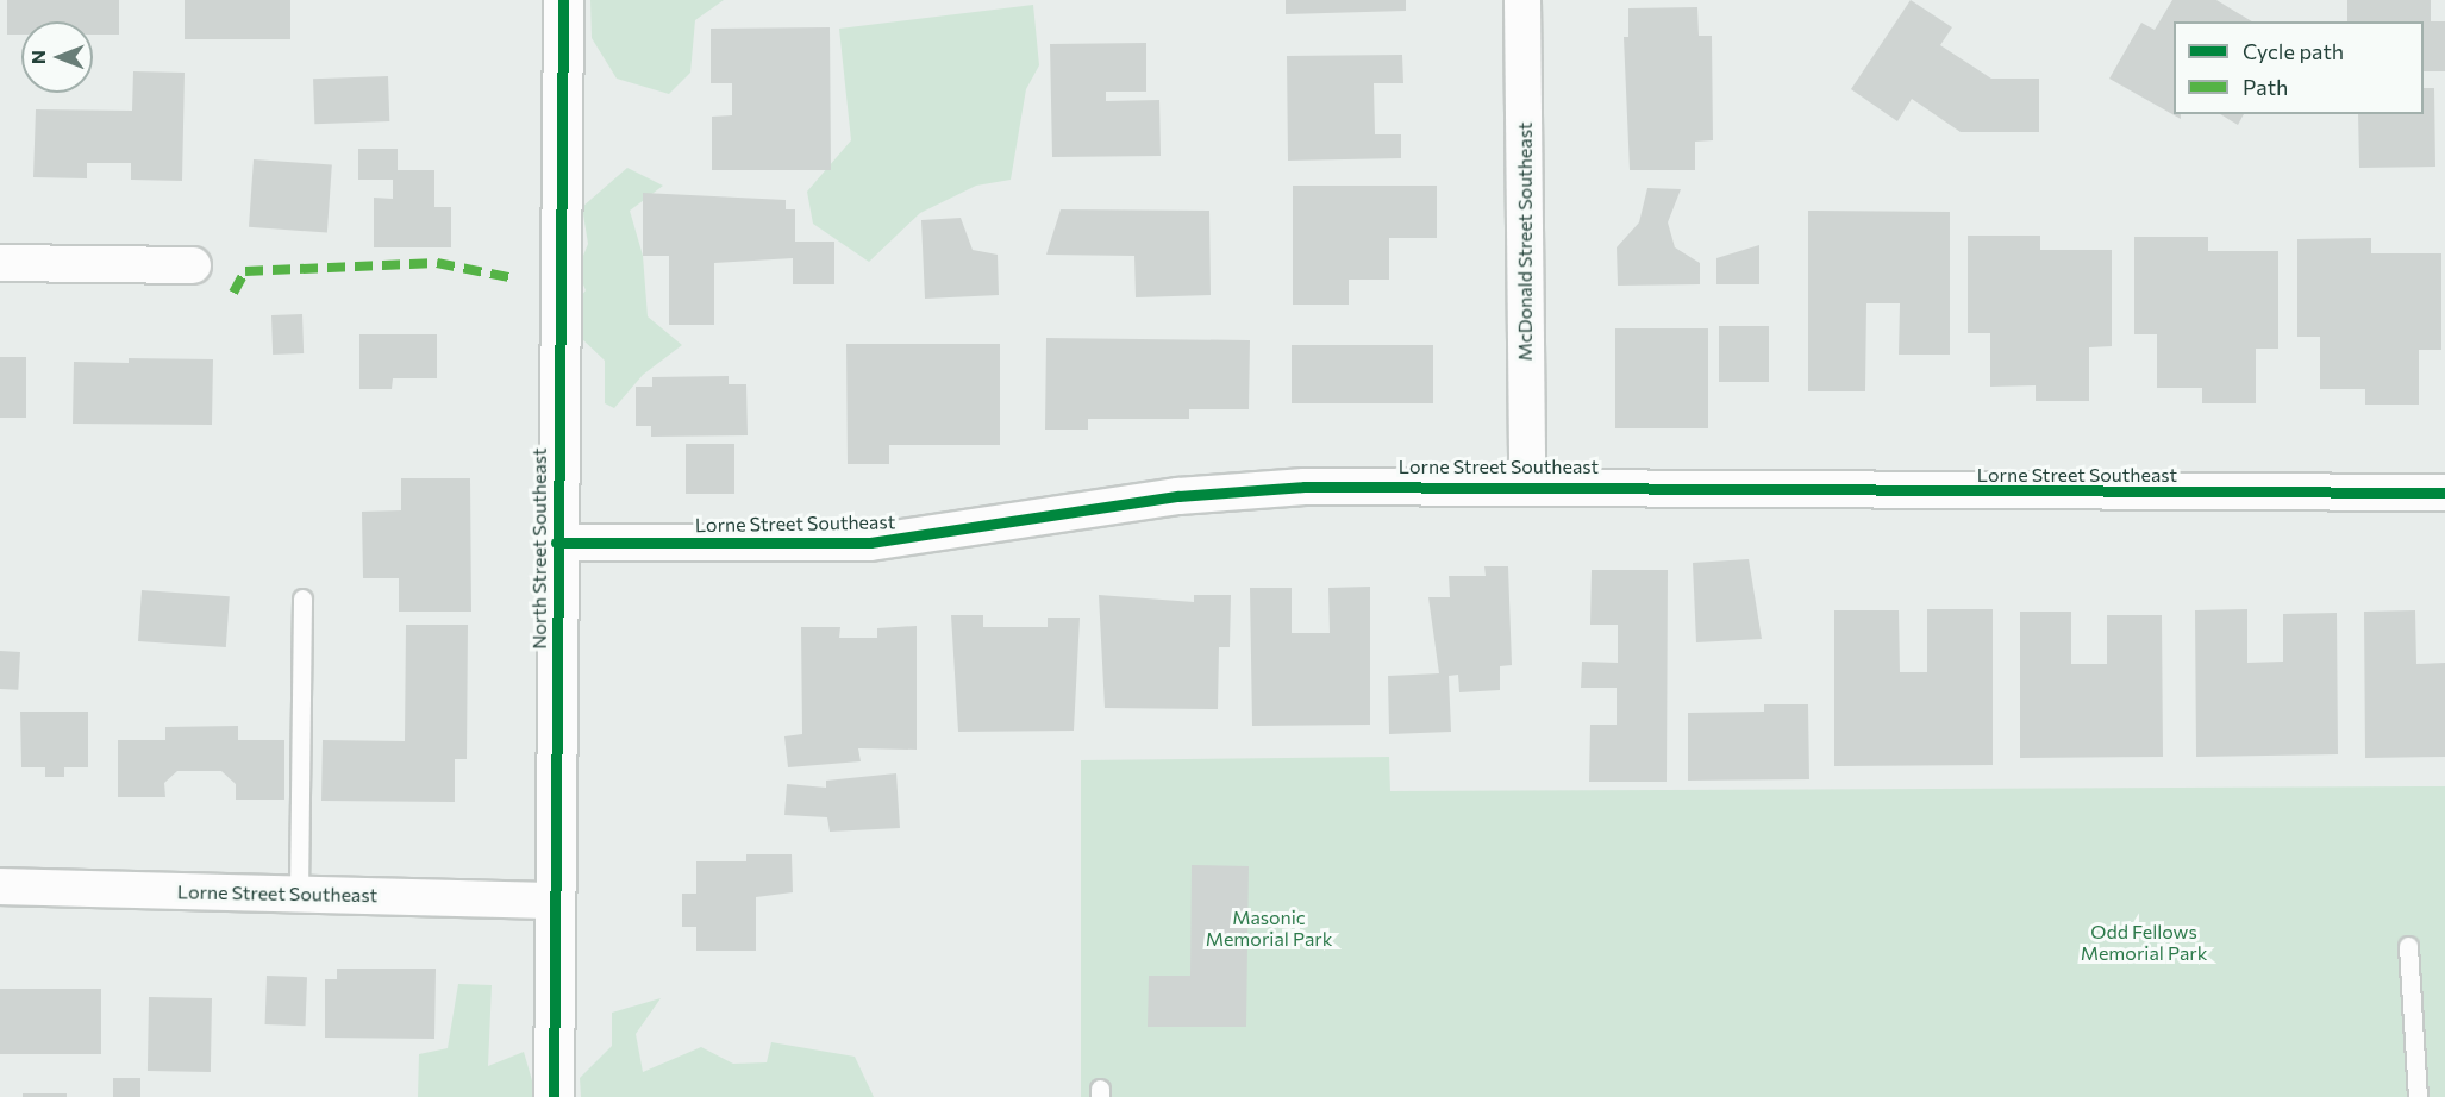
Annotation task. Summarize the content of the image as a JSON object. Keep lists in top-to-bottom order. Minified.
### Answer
{"streets":{"street":["McDonald Street Southeast","Lorne Street Southeast","North Street Southeast"]},"crossings":[["McDonald Street Southeast","Lorne Street Southeast"],["Lorne Street Southeast","North Street Southeast"]],"parks":["Masonic Memorial Park","Odd Fellows Memorial Park"],"legend":["Cycle path","Path"],"north":"left"}
